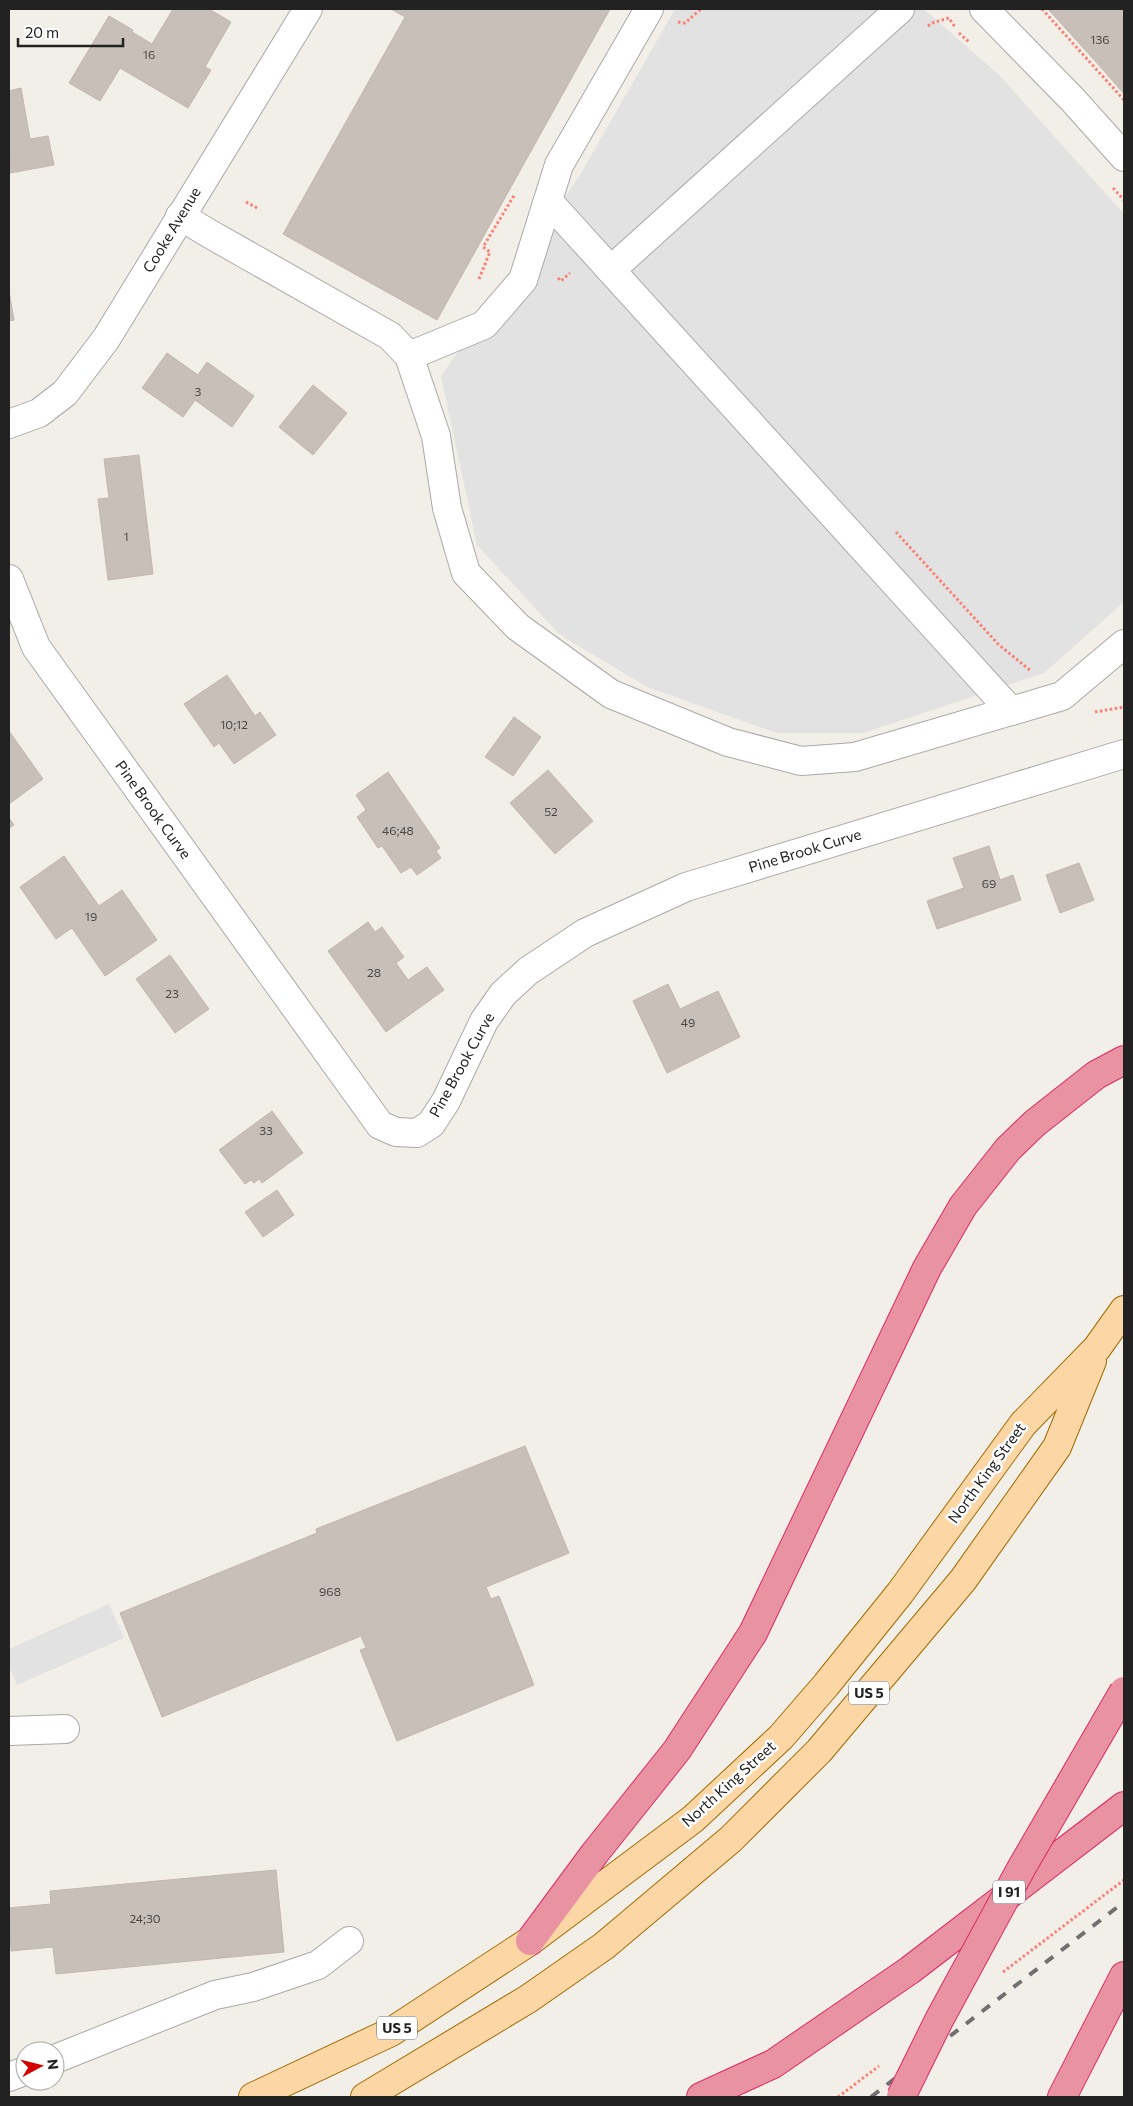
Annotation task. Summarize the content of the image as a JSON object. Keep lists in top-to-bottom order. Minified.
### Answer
{"streets":{"highway":["I 91"],"main road":["North King Street","US 5"],"street":["Cooke Avenue","Pine Brook Curve"]},"house_numbers":["136","16","3","1","10;12","52","46;48","69","19","28","23","49","33","968","24;30"],"scale_bar":"20 m","north":"right"}
